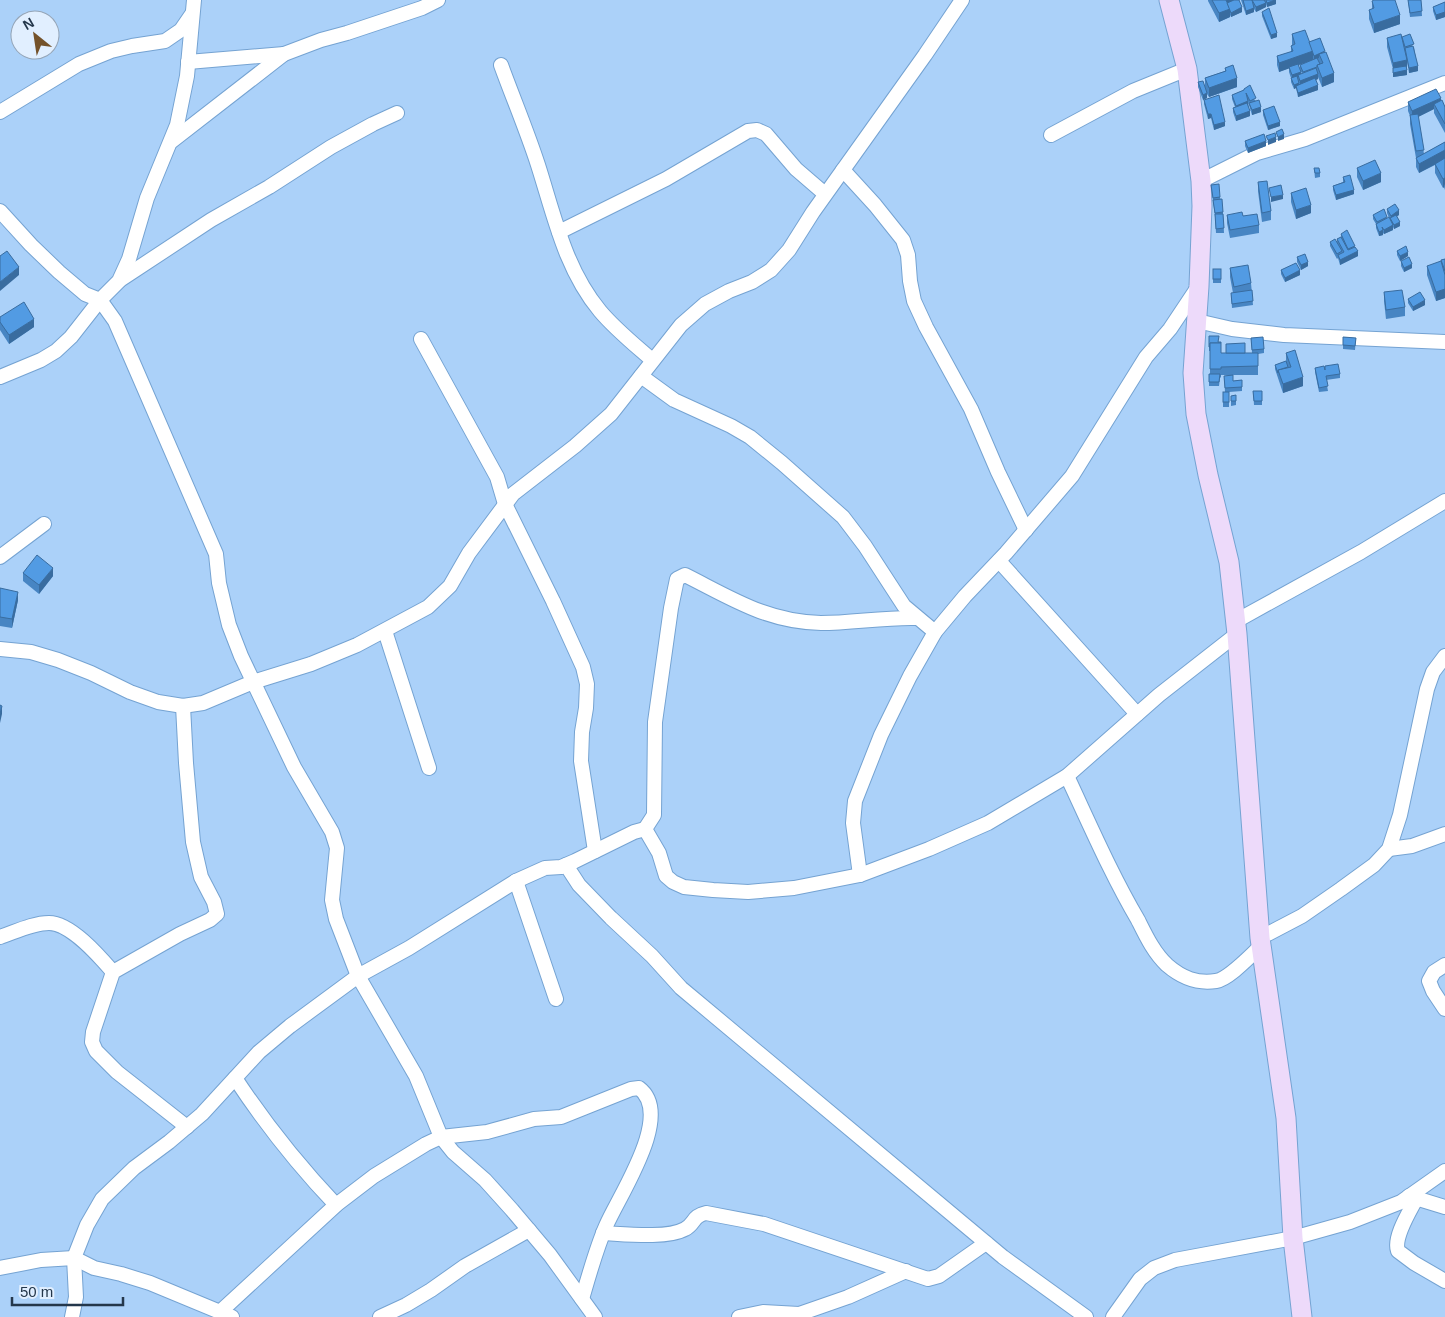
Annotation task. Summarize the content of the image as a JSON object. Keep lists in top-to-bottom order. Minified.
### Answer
{"scale_bar":"50 m","north":"top left"}
